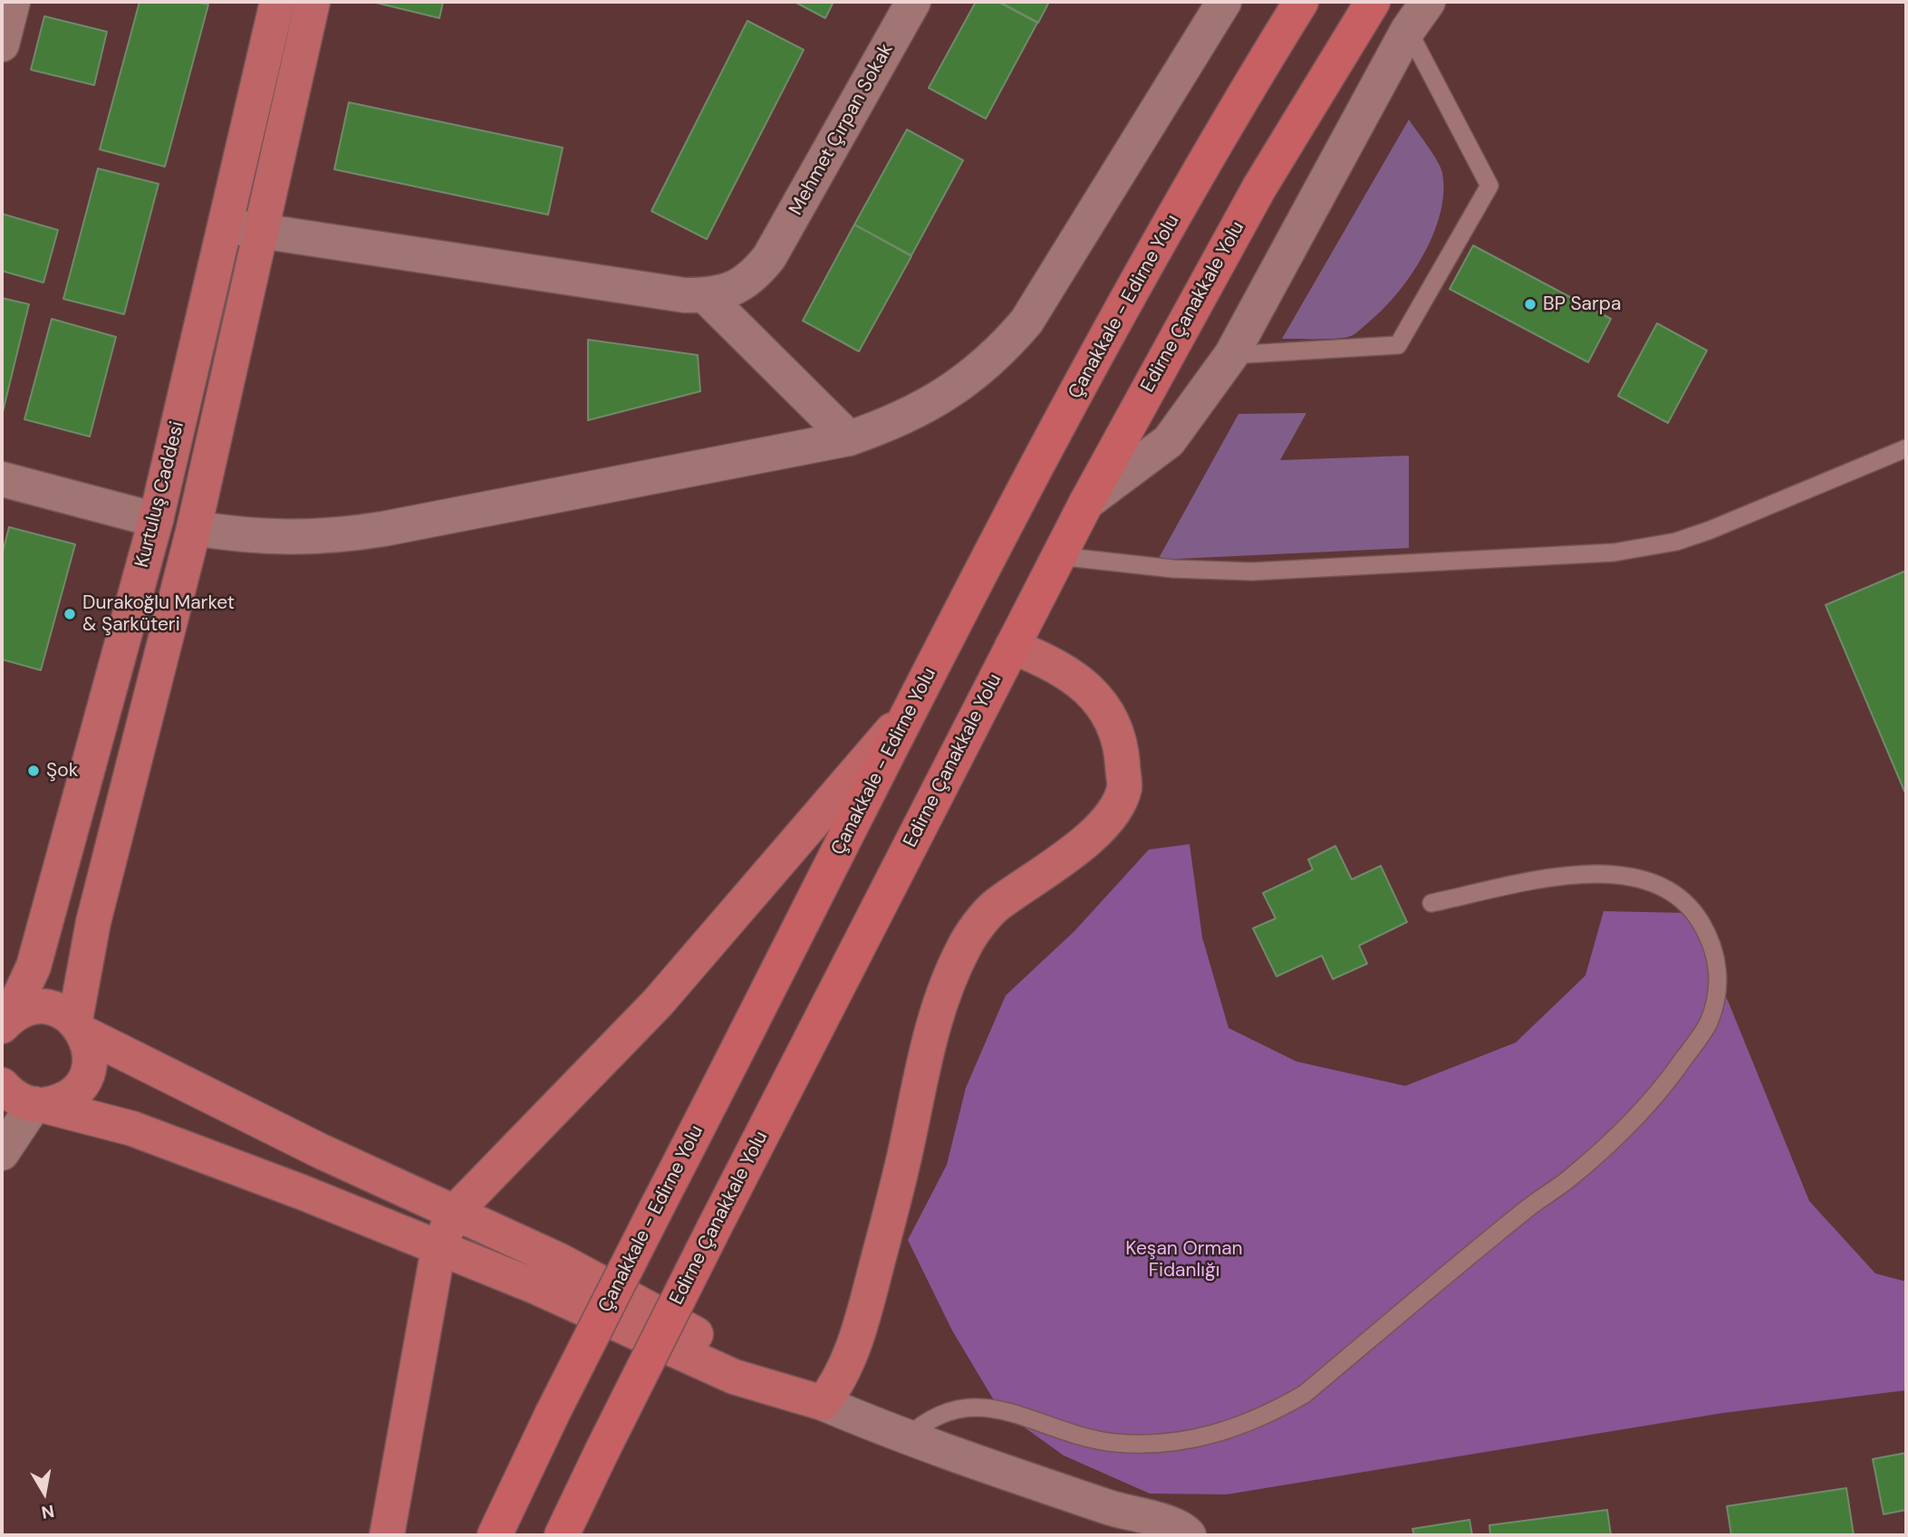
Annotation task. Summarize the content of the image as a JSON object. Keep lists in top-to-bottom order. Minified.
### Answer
{"streets":{"highway":["Çanakkale - Edirne Yolu","Edirne Çanakkale Yolu"],"main road":["Kurtuluş Caddesi"],"street":["Mehmet Çırpan Sokak"]},"crossings":[["Mehmet Çırpan Sokak","Kurtuluş Caddesi"]],"parks":["Keşan Orman Fidanlığı"],"places":["BP Sarpa","Durakoğlu Market & Şarküteri","Şok"],"north":"bottom"}
